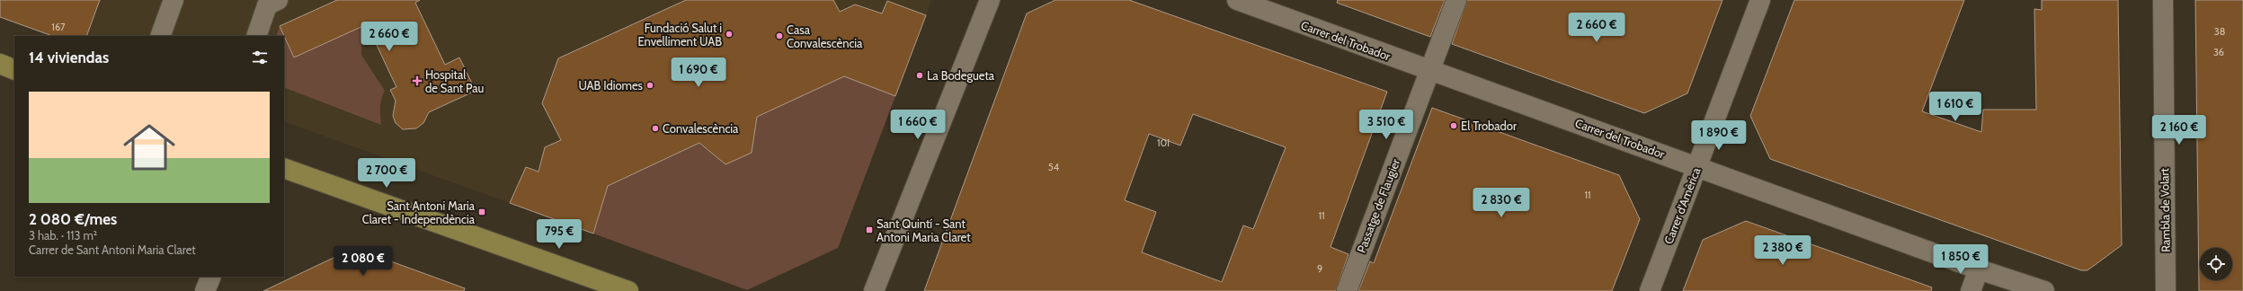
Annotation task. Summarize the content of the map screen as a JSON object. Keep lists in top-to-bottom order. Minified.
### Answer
{"streets":{"street":["Carrer del Trobador","Passatge de Flaugier","Carrer d'Amèrica","Rambla de Volart"]},"crossings":[["Carrer del Trobador","Passatge de Flaugier"],["Carrer del Trobador","Carrer d'Amèrica"]],"places":{"other":["Fundació Salut i Envelliment UAB","Casa Convalescència","La Bodegueta","UAB Idiomes","El Trobador","Convalescència"],"health":["Hospital de Sant Pau"],"transit":["Sant Antoni Maria Claret - Independència","Sant Quintí - Sant Antoni Maria Claret"]},"house_numbers":["167","38","36","10I","54","11","11","9"],"page":{"price":["2 660 €","2 660 €","1 690 €","1 610 €","1 660 €","3 510 €","2 160 €","1 890 €","2 700 €","2 830 €","795 €","2 380 €","1 850 €","2 080 €"],"heading":"14 viviendas","list":[{"name":"2 080 €/mes","note":"3 hab. · 113 m² · Carrer de Sant Antoni Maria Claret"}]}}
